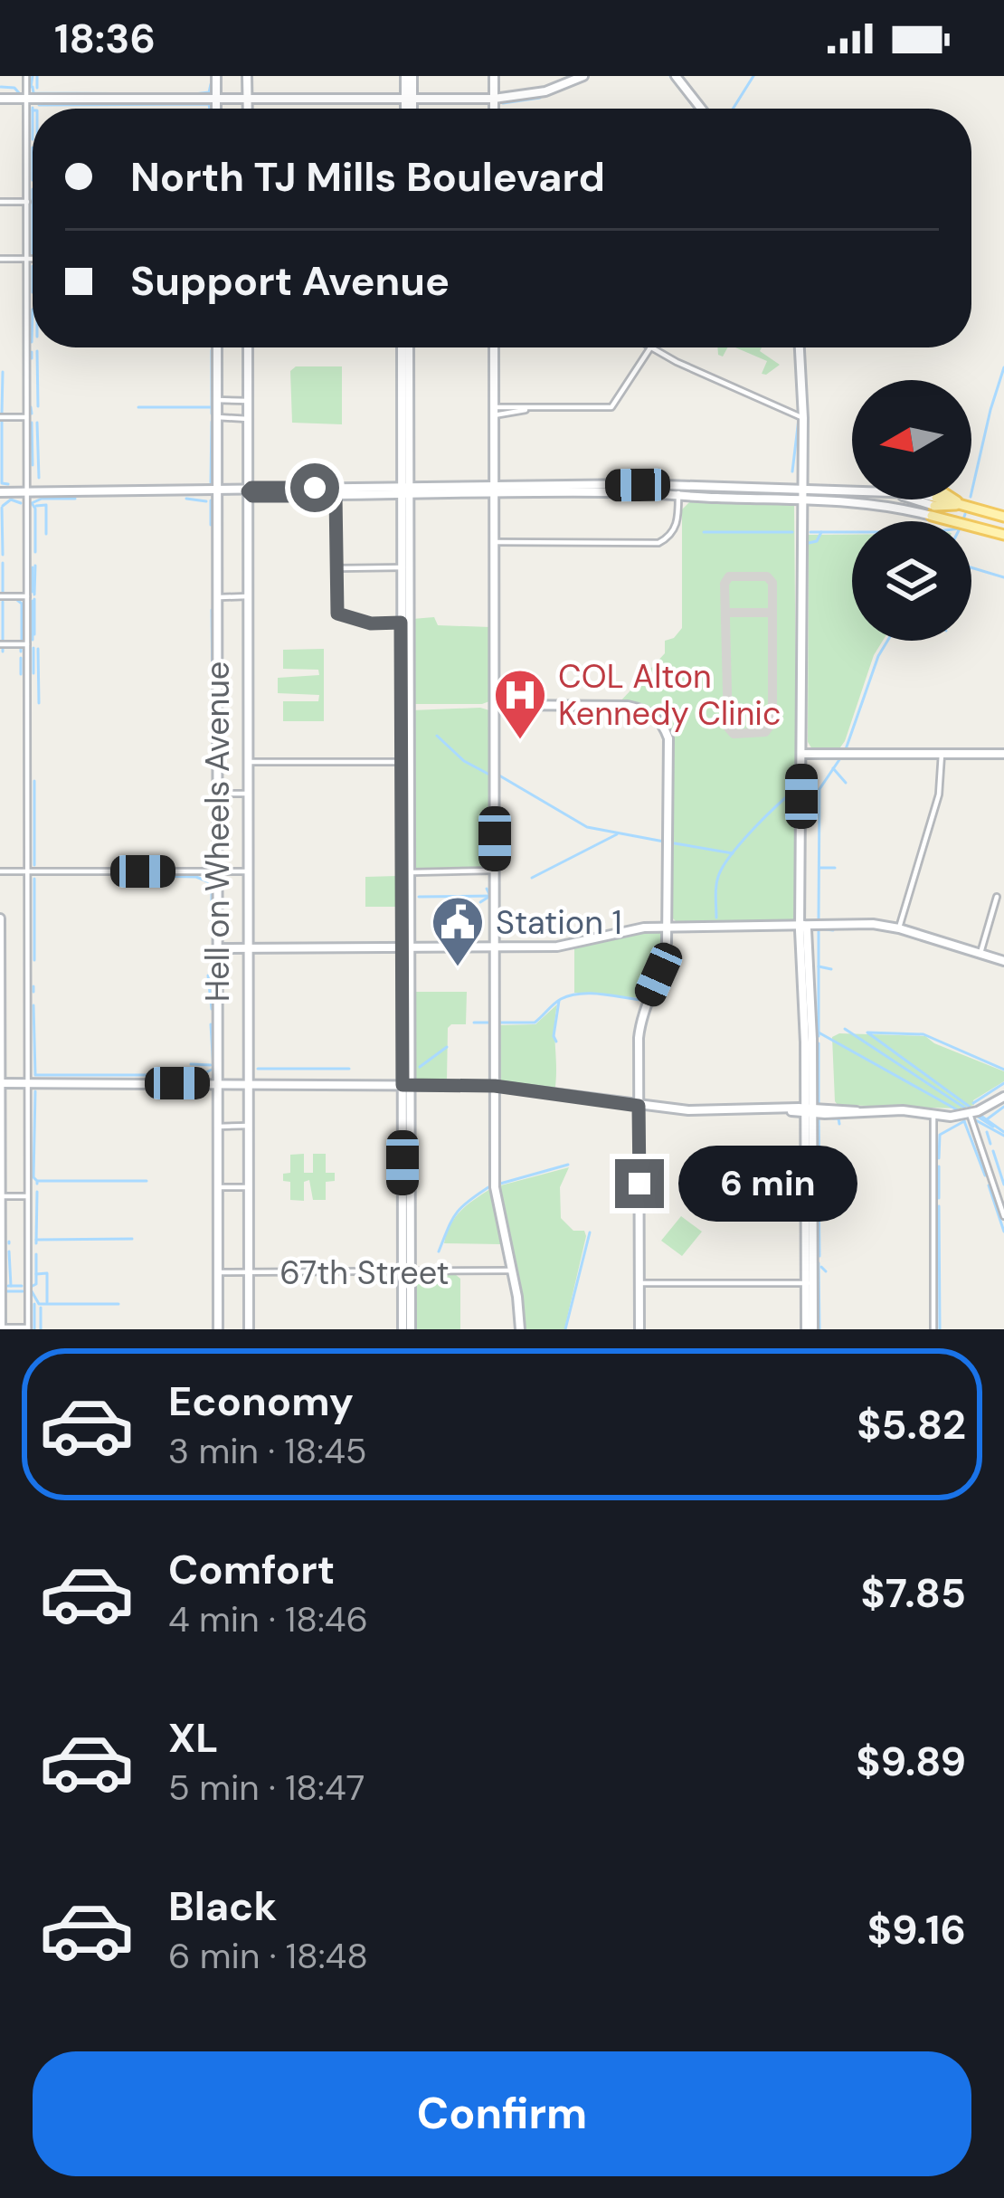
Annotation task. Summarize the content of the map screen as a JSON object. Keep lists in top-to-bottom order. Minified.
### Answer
{"streets":{"street":["Hell on Wheels Avenue","67th Street"]},"crossings":[["Hell on Wheels Avenue","67th Street"]],"places":{"hospital":["COL Alton Kennedy Clinic"],"public building":["Station 1"]},"north":"left","page":{"status":"18:36","banner":["North TJ Mills Boulevard","Support Avenue"],"bubble":"6 min","list":[{"name":"Economy","note":"3 min · 18:45","value":"$5.82"},{"name":"Comfort","note":"4 min · 18:46","value":"$7.85"},{"name":"XL","note":"5 min · 18:47","value":"$9.89"},{"name":"Black","note":"6 min · 18:48","value":"$9.16"}],"buttons":"Confirm"}}
